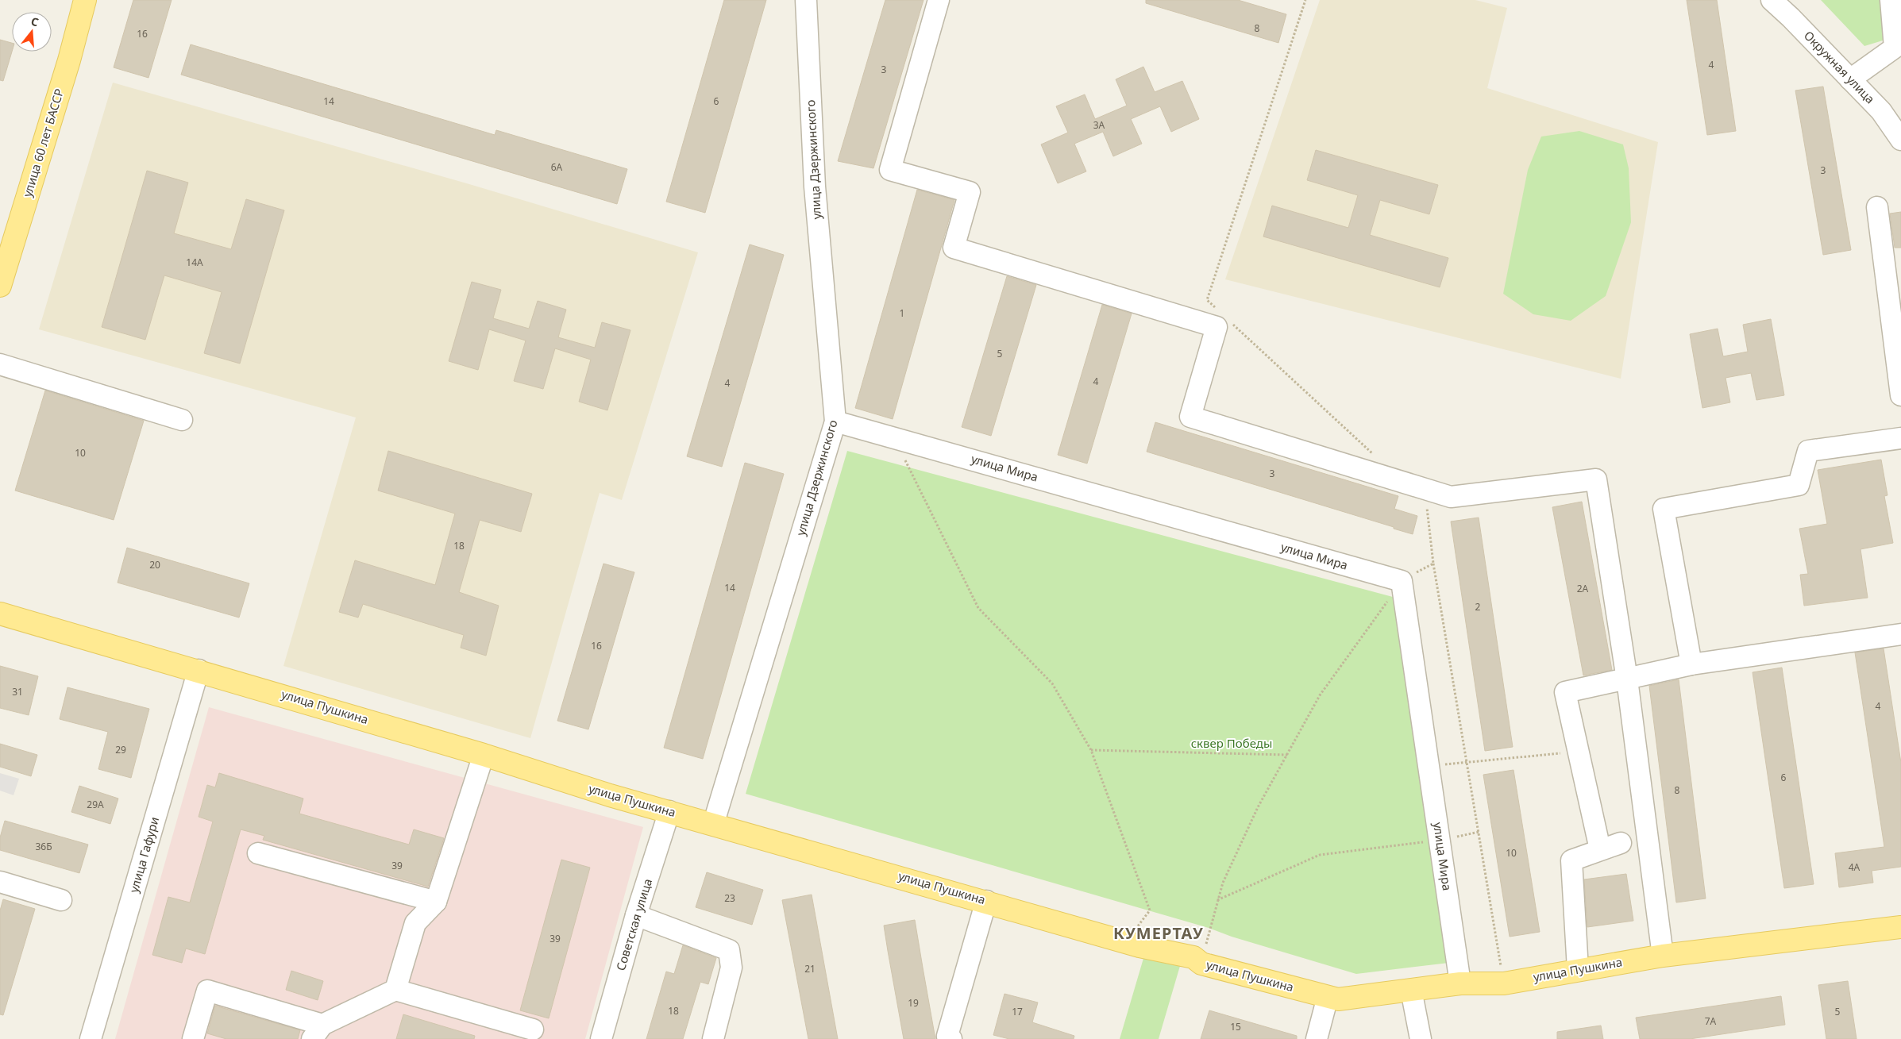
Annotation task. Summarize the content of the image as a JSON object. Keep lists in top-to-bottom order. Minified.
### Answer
{"streets":{"main road":["улица 60 лет БАССР","улица Пушкина"],"street":["Окружная улица","улица Дзержинского","улица Мира","улица Гафури","Советская улица"]},"crossings":[["улица Дзержинского","улица Мира"],["улица Дзержинского","улица Пушкина"],["улица Мира","улица Пушкина"],["улица Пушкина","улица Гафури"],["улица Пушкина","Советская улица"]],"districts":["КУМЕРТАУ"],"parks":["сквер Победы"],"house_numbers":["8","16","4","3","14","6","3А","6А","3","14А","1","5","4","4","10","3","18","20","14","2А","2","16","31","4","29","6","8","29А","36Б","10","39","4А","23","39","21","19","18","17","5","7А","15"],"north":"top"}
